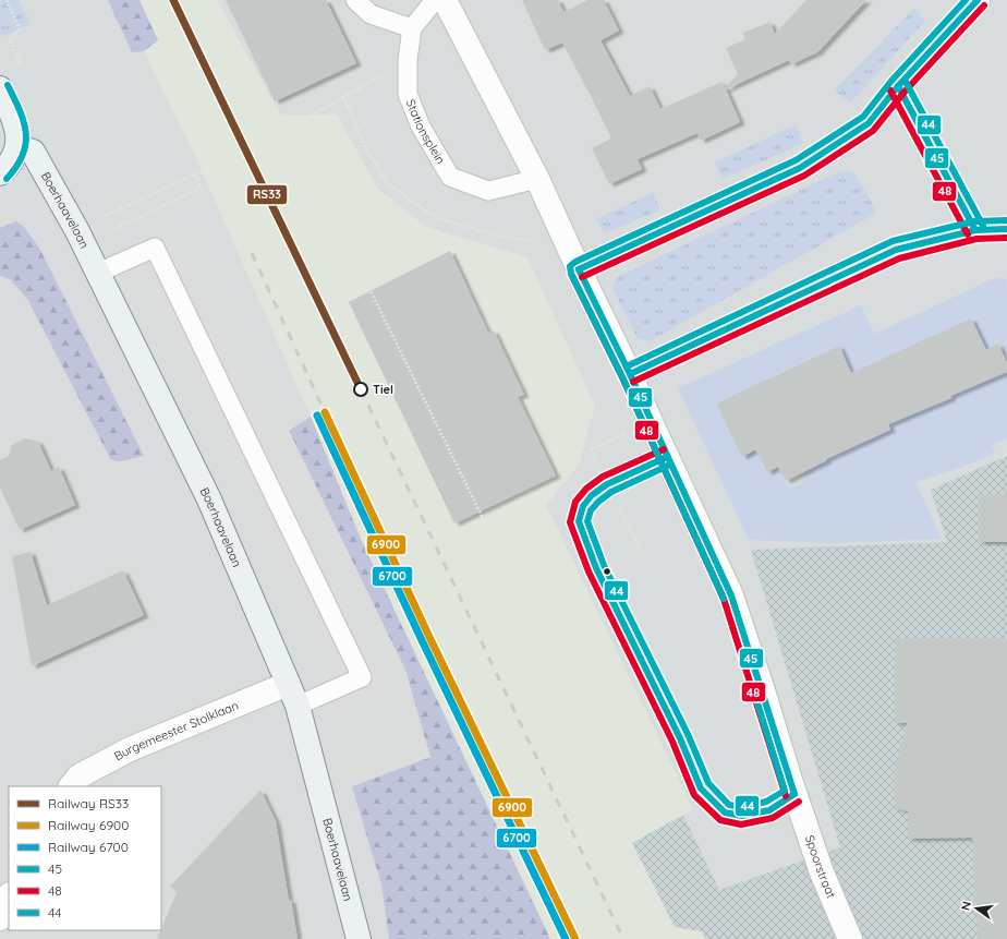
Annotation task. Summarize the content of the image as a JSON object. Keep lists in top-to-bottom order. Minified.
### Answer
{"streets":{"street":["Boerhaavelaan","Burgemeester Stolklaan","Spoorstraat"],"lane":["Stationsplein"]},"crossings":[["Boerhaavelaan","Burgemeester Stolklaan"]],"places":["Tiel"],"lines":["rail line RS33","transit line 45","transit line 44","transit line 48","rail line 6900","rail line 6700"],"legend":["Railway RS33","Railway 6900","Railway 6700","45","48","44"],"north":"left"}
